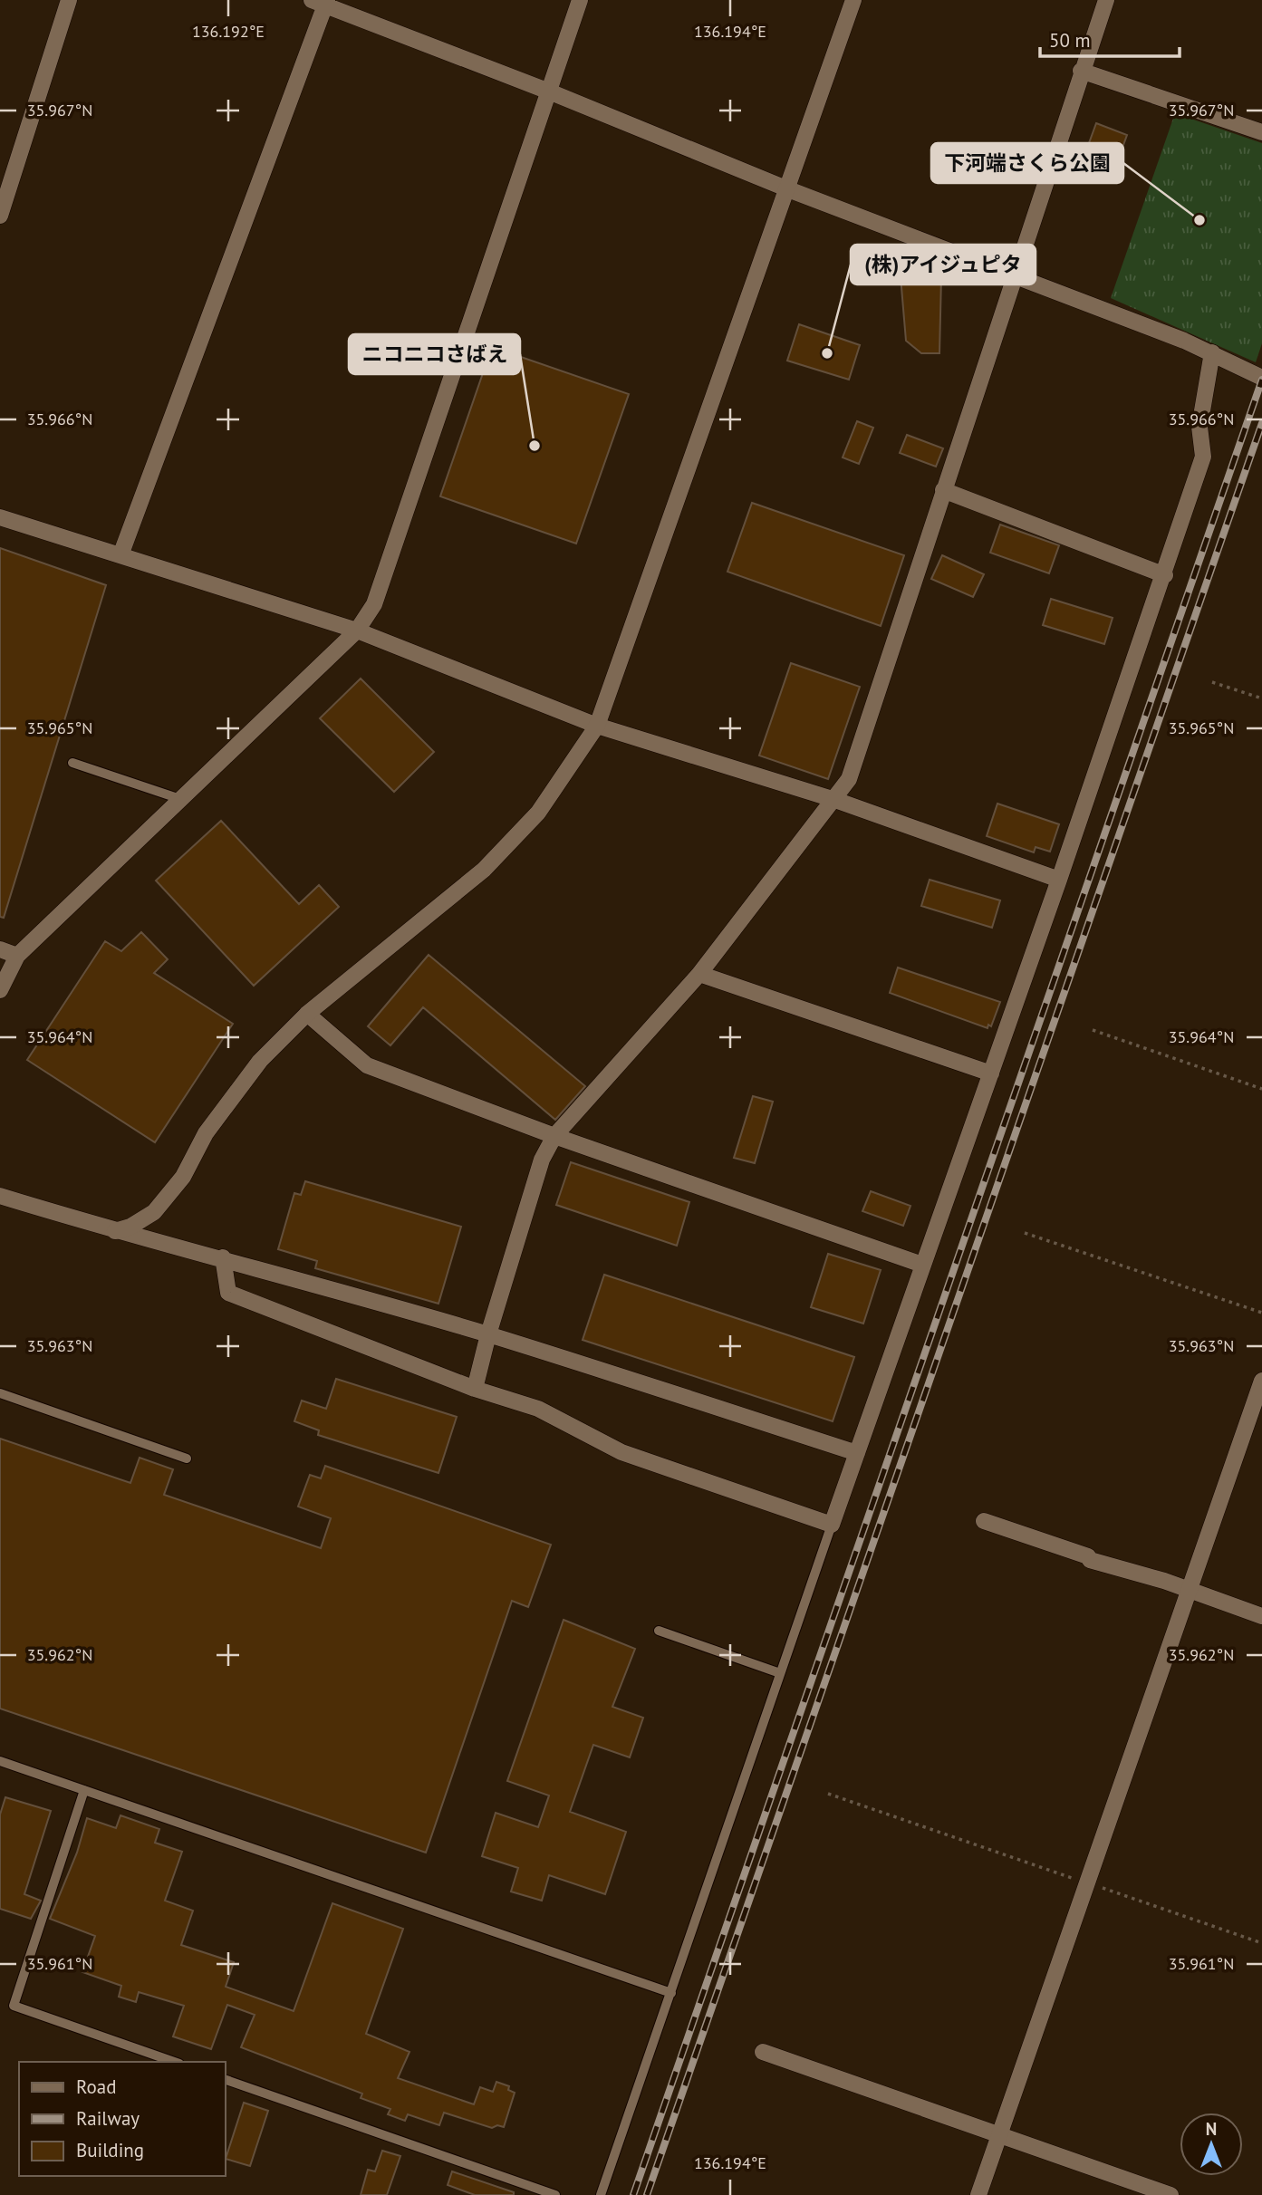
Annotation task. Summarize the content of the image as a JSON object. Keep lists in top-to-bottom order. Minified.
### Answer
{"places":["下河端さくら公園","(株)アイジュピタ","ニコニコさばえ"],"legend":["Road","Railway","Building"],"scale_bar":"50 m","north":"top","coordinates":["136.192°E","136.194°E","35.967°N","35.966°N","35.965°N","35.964°N","35.963°N","35.962°N","35.961°N"]}
